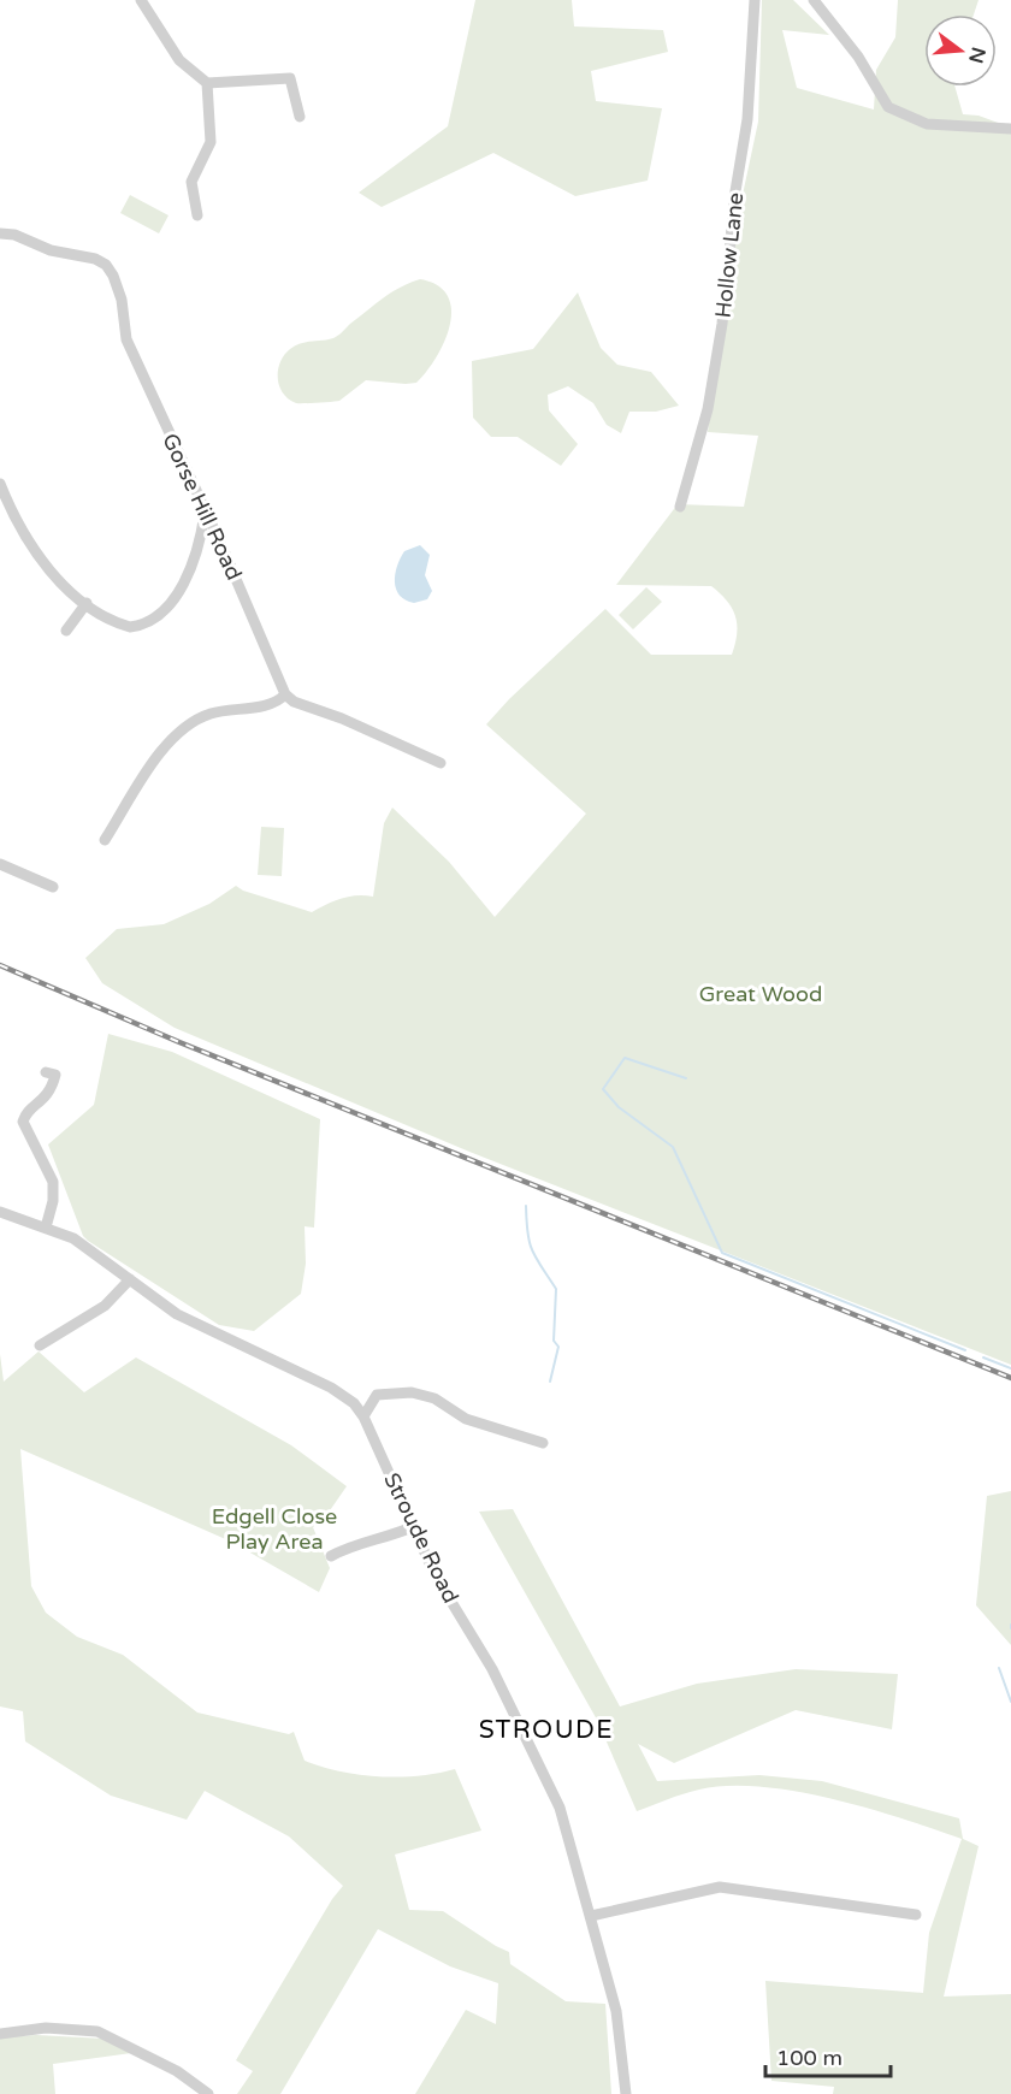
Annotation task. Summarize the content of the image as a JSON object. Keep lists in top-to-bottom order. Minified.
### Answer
{"streets":{"street":["Hollow Lane","Gorse Hill Road","Stroude Road"]},"districts":["STROUDE"],"parks":["Great Wood","Edgell Close Play Area"],"scale_bar":"100 m","north":"right"}
